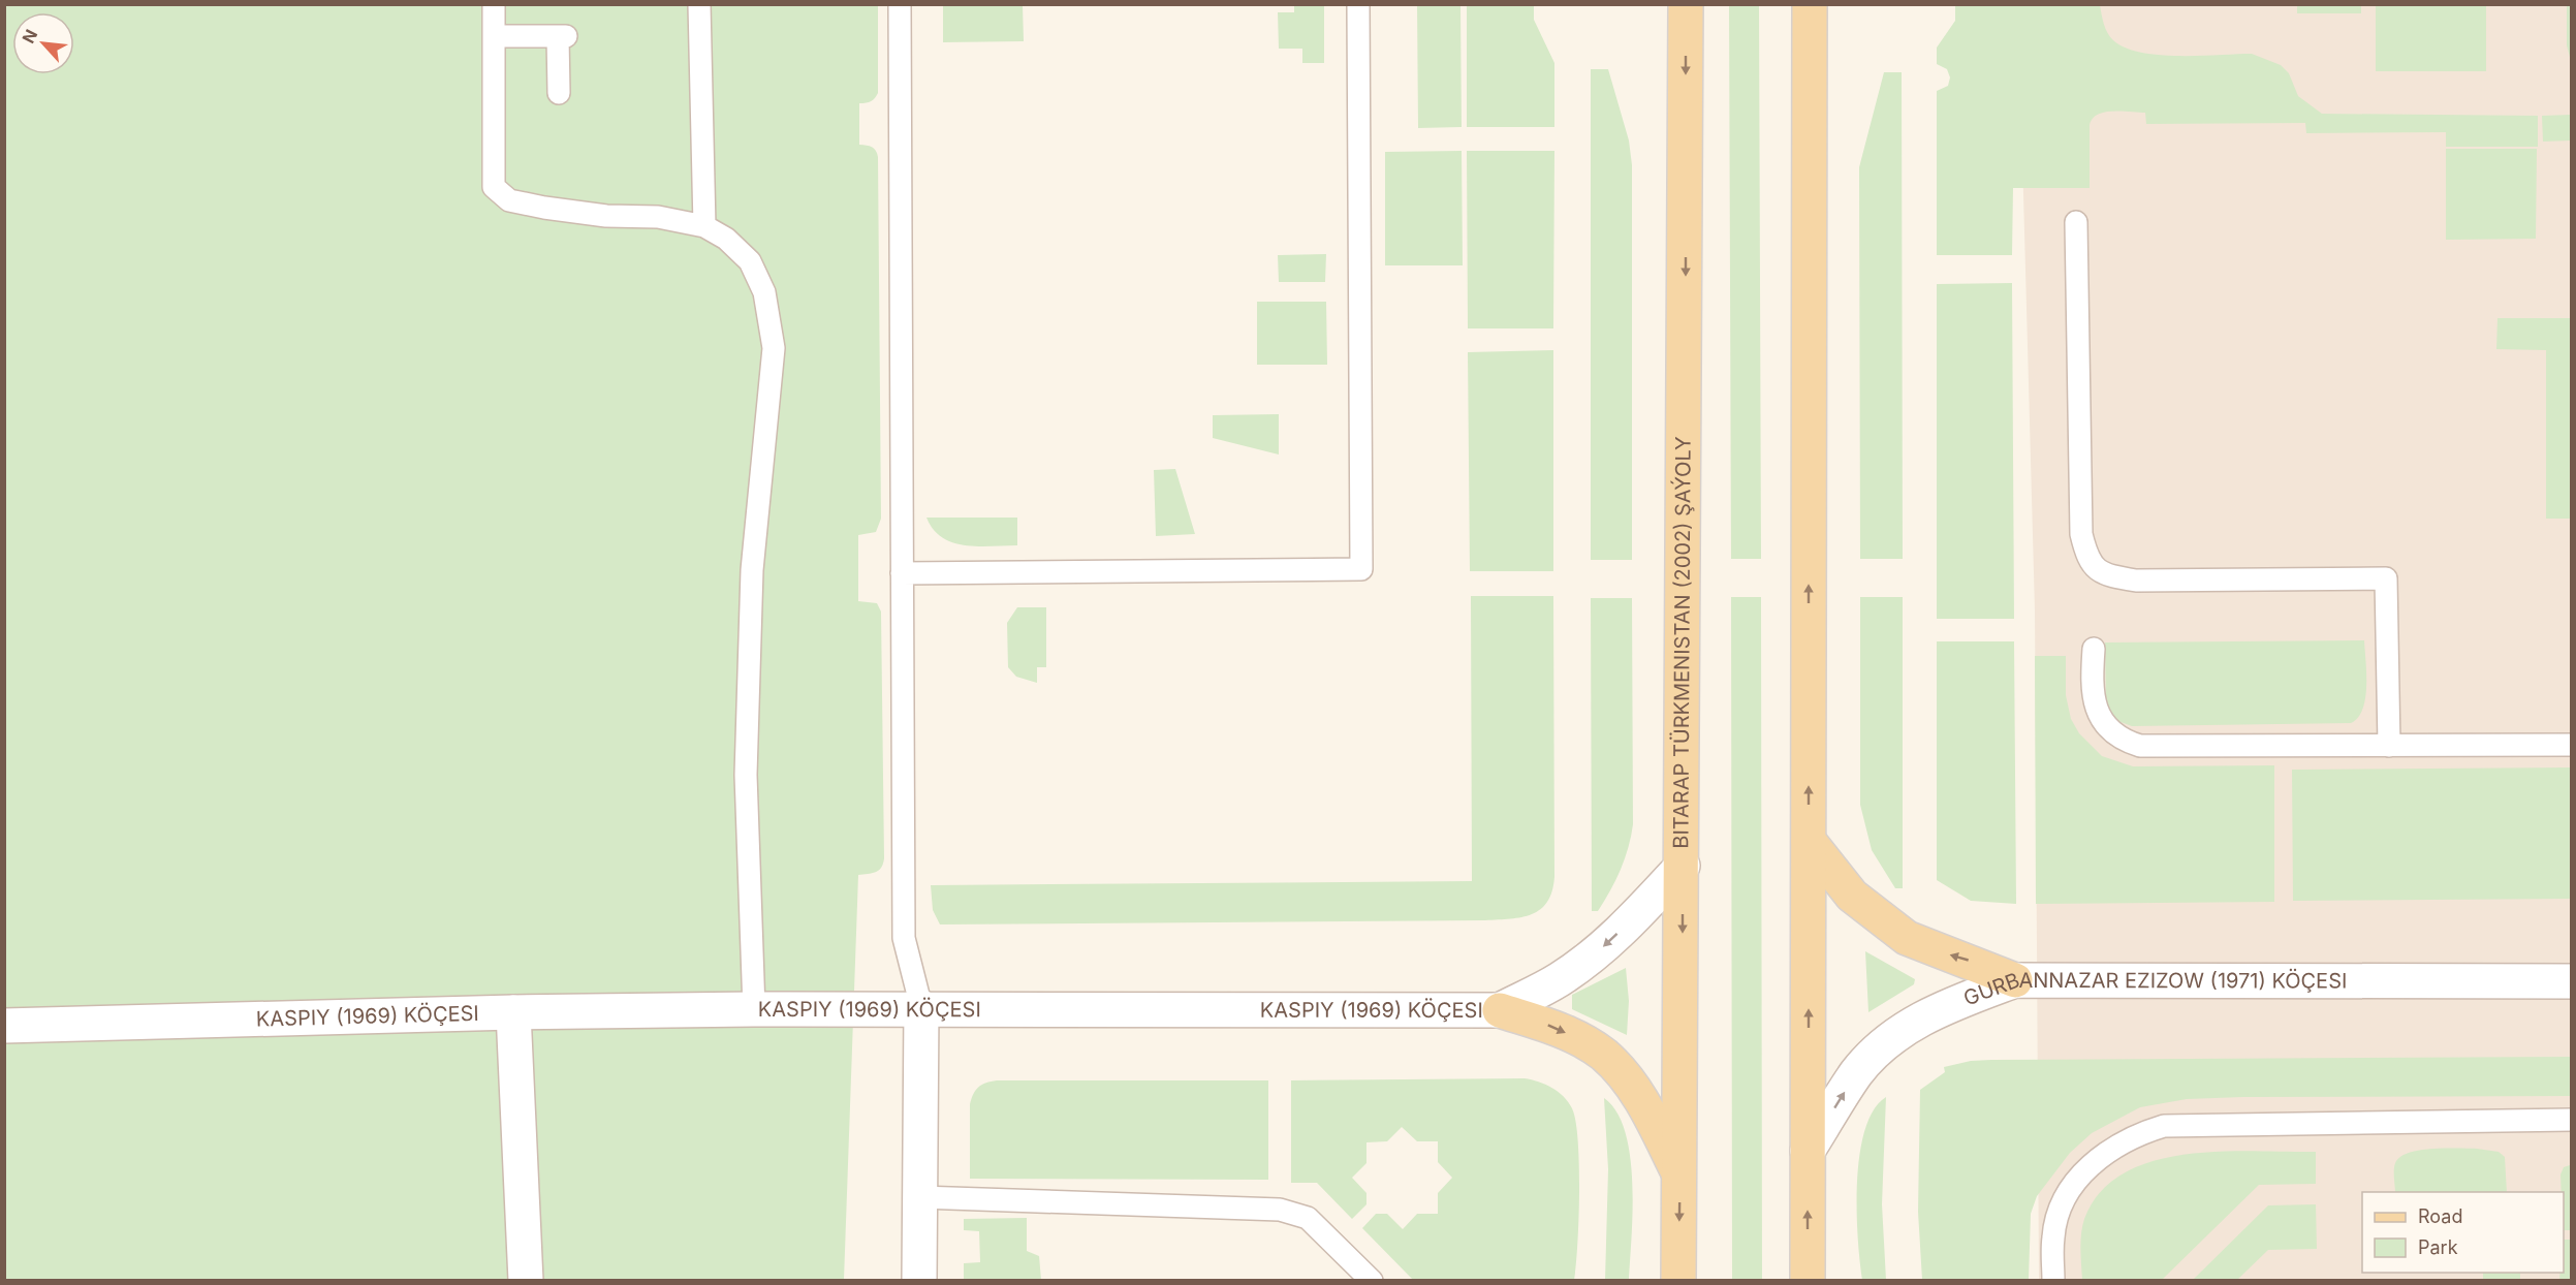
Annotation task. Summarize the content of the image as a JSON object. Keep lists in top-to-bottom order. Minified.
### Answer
{"streets":{"main road":["BITARAP TÜRKMENISTAN (2002) ŞAÝOLY"],"street":["GURBANNAZAR EZIZOW (1971) KÖÇESI","KASPIY (1969) KÖÇESI"]},"crossings":[["BITARAP TÜRKMENISTAN (2002) ŞAÝOLY","KASPIY (1969) KÖÇESI"]],"legend":["Road","Park"],"north":"top left"}
